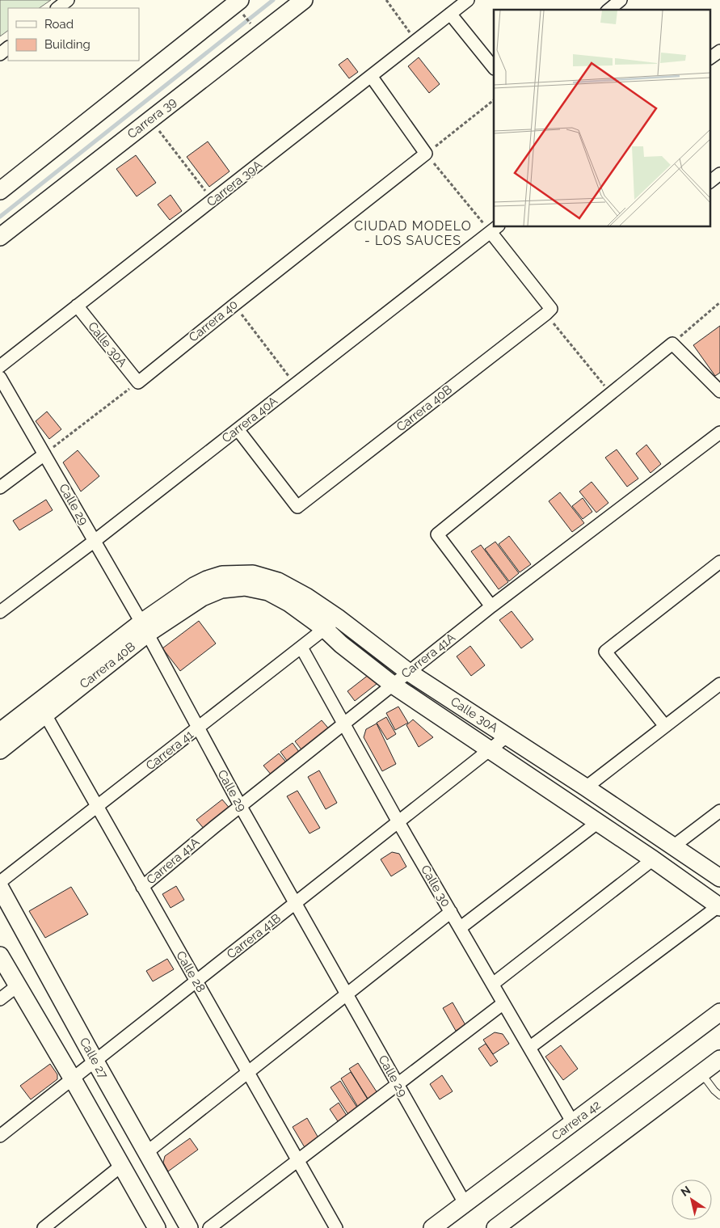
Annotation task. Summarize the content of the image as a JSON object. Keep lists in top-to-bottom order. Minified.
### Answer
{"streets":{"street":["Carrera 39","Carrera 39A","Carrera 40","Calle 30A","Carrera 40B","Carrera 40A","Calle 29","Carrera 41A","Carrera 41","Calle 30","Carrera 41B","Calle 28","Calle 27","Carrera 42"]},"crossings":[["Carrera 39A","Calle 30A"],["Carrera 40","Calle 30A"],["Calle 30A","Carrera 40B"],["Calle 30A","Carrera 41A"],["Calle 30A","Carrera 41"],["Calle 30A","Carrera 41B"],["Carrera 40B","Carrera 40A"],["Carrera 40B","Calle 29"],["Carrera 40B","Calle 28"],["Carrera 40A","Calle 29"],["Calle 29","Carrera 41A"],["Calle 29","Carrera 41"],["Calle 29","Carrera 41B"],["Calle 29","Carrera 42"],["Carrera 41A","Calle 30"],["Carrera 41A","Calle 28"],["Carrera 41","Calle 30"],["Carrera 41","Calle 28"],["Calle 30","Carrera 41B"],["Calle 30","Carrera 42"],["Carrera 41B","Calle 28"],["Carrera 41B","Calle 27"]],"districts":["CIUDAD MODELO - LOS SAUCES"],"legend":["Road","Building"],"north":"top left"}
